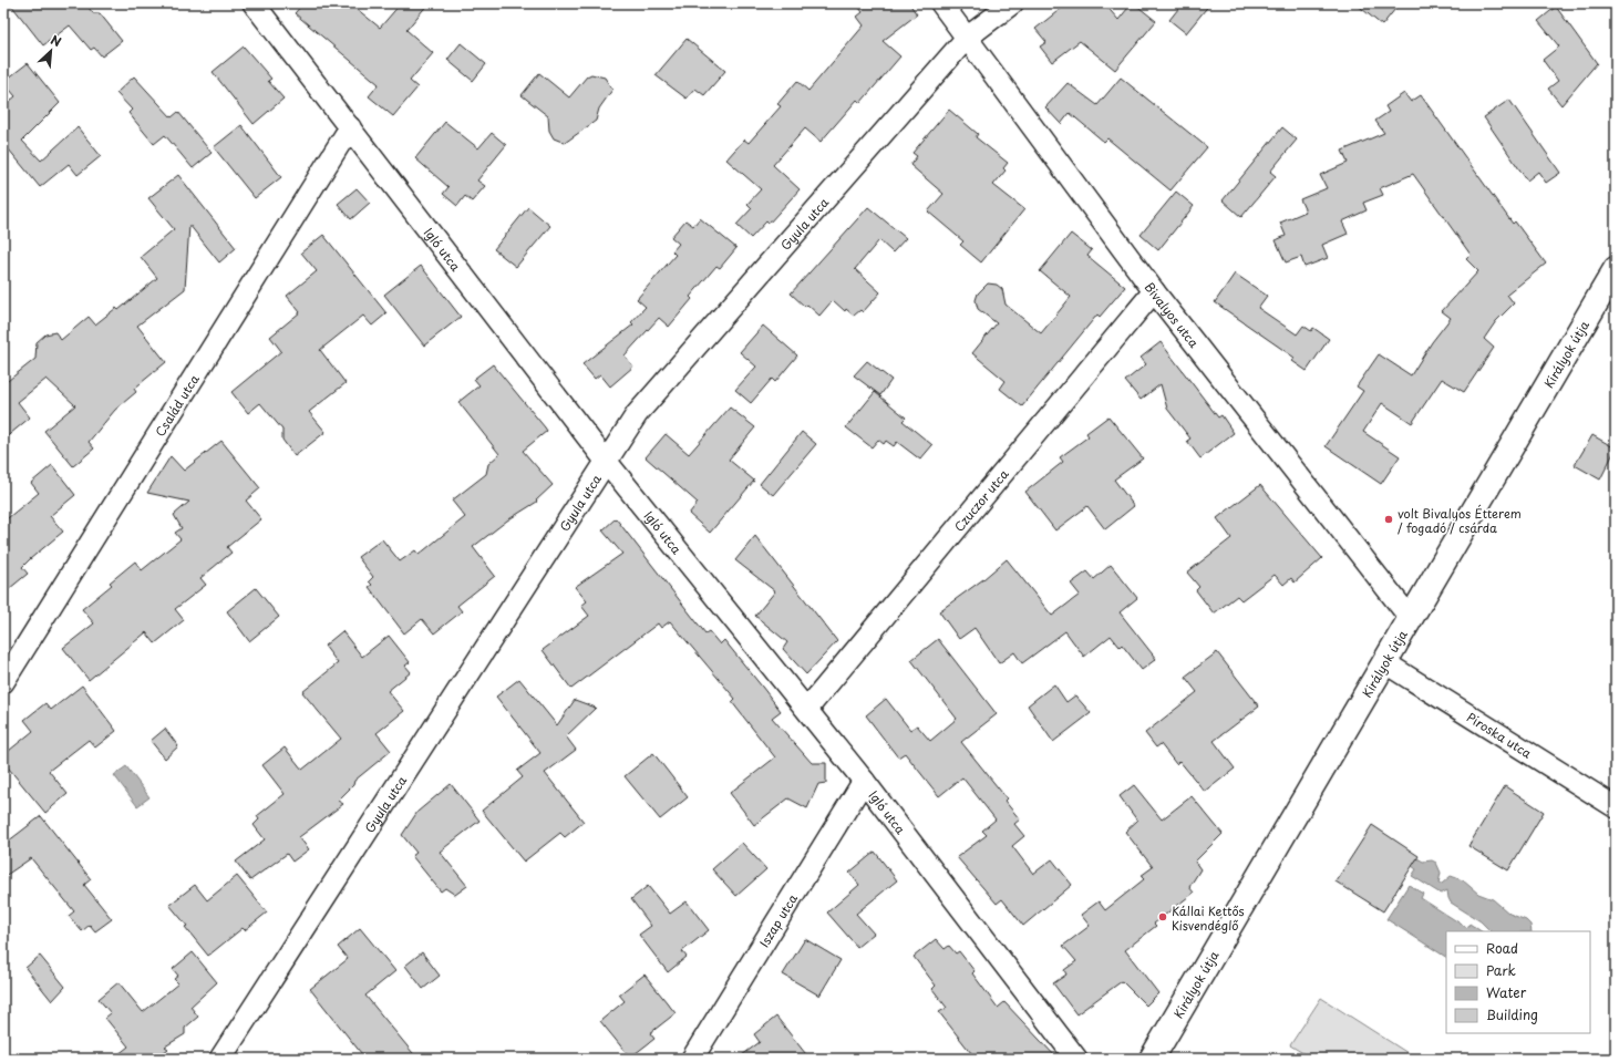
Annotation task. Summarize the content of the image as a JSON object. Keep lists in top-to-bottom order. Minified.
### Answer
{"streets":{"street":["Gyula utca","Igló utca","Bivalyos utca","Királyok útja","Család utca","Czuczor utca","Piroska utca","Iszap utca"]},"crossings":[["Gyula utca","Igló utca"],["Gyula utca","Bivalyos utca"],["Igló utca","Család utca"],["Igló utca","Czuczor utca"],["Igló utca","Iszap utca"],["Bivalyos utca","Királyok útja"],["Bivalyos utca","Czuczor utca"],["Királyok útja","Piroska utca"]],"places":["volt Bivalyos Étterem / fogadó / csárda","Kállai Kettős Kisvendéglő"],"legend":["Road","Park","Water","Building"],"north":"top right"}
